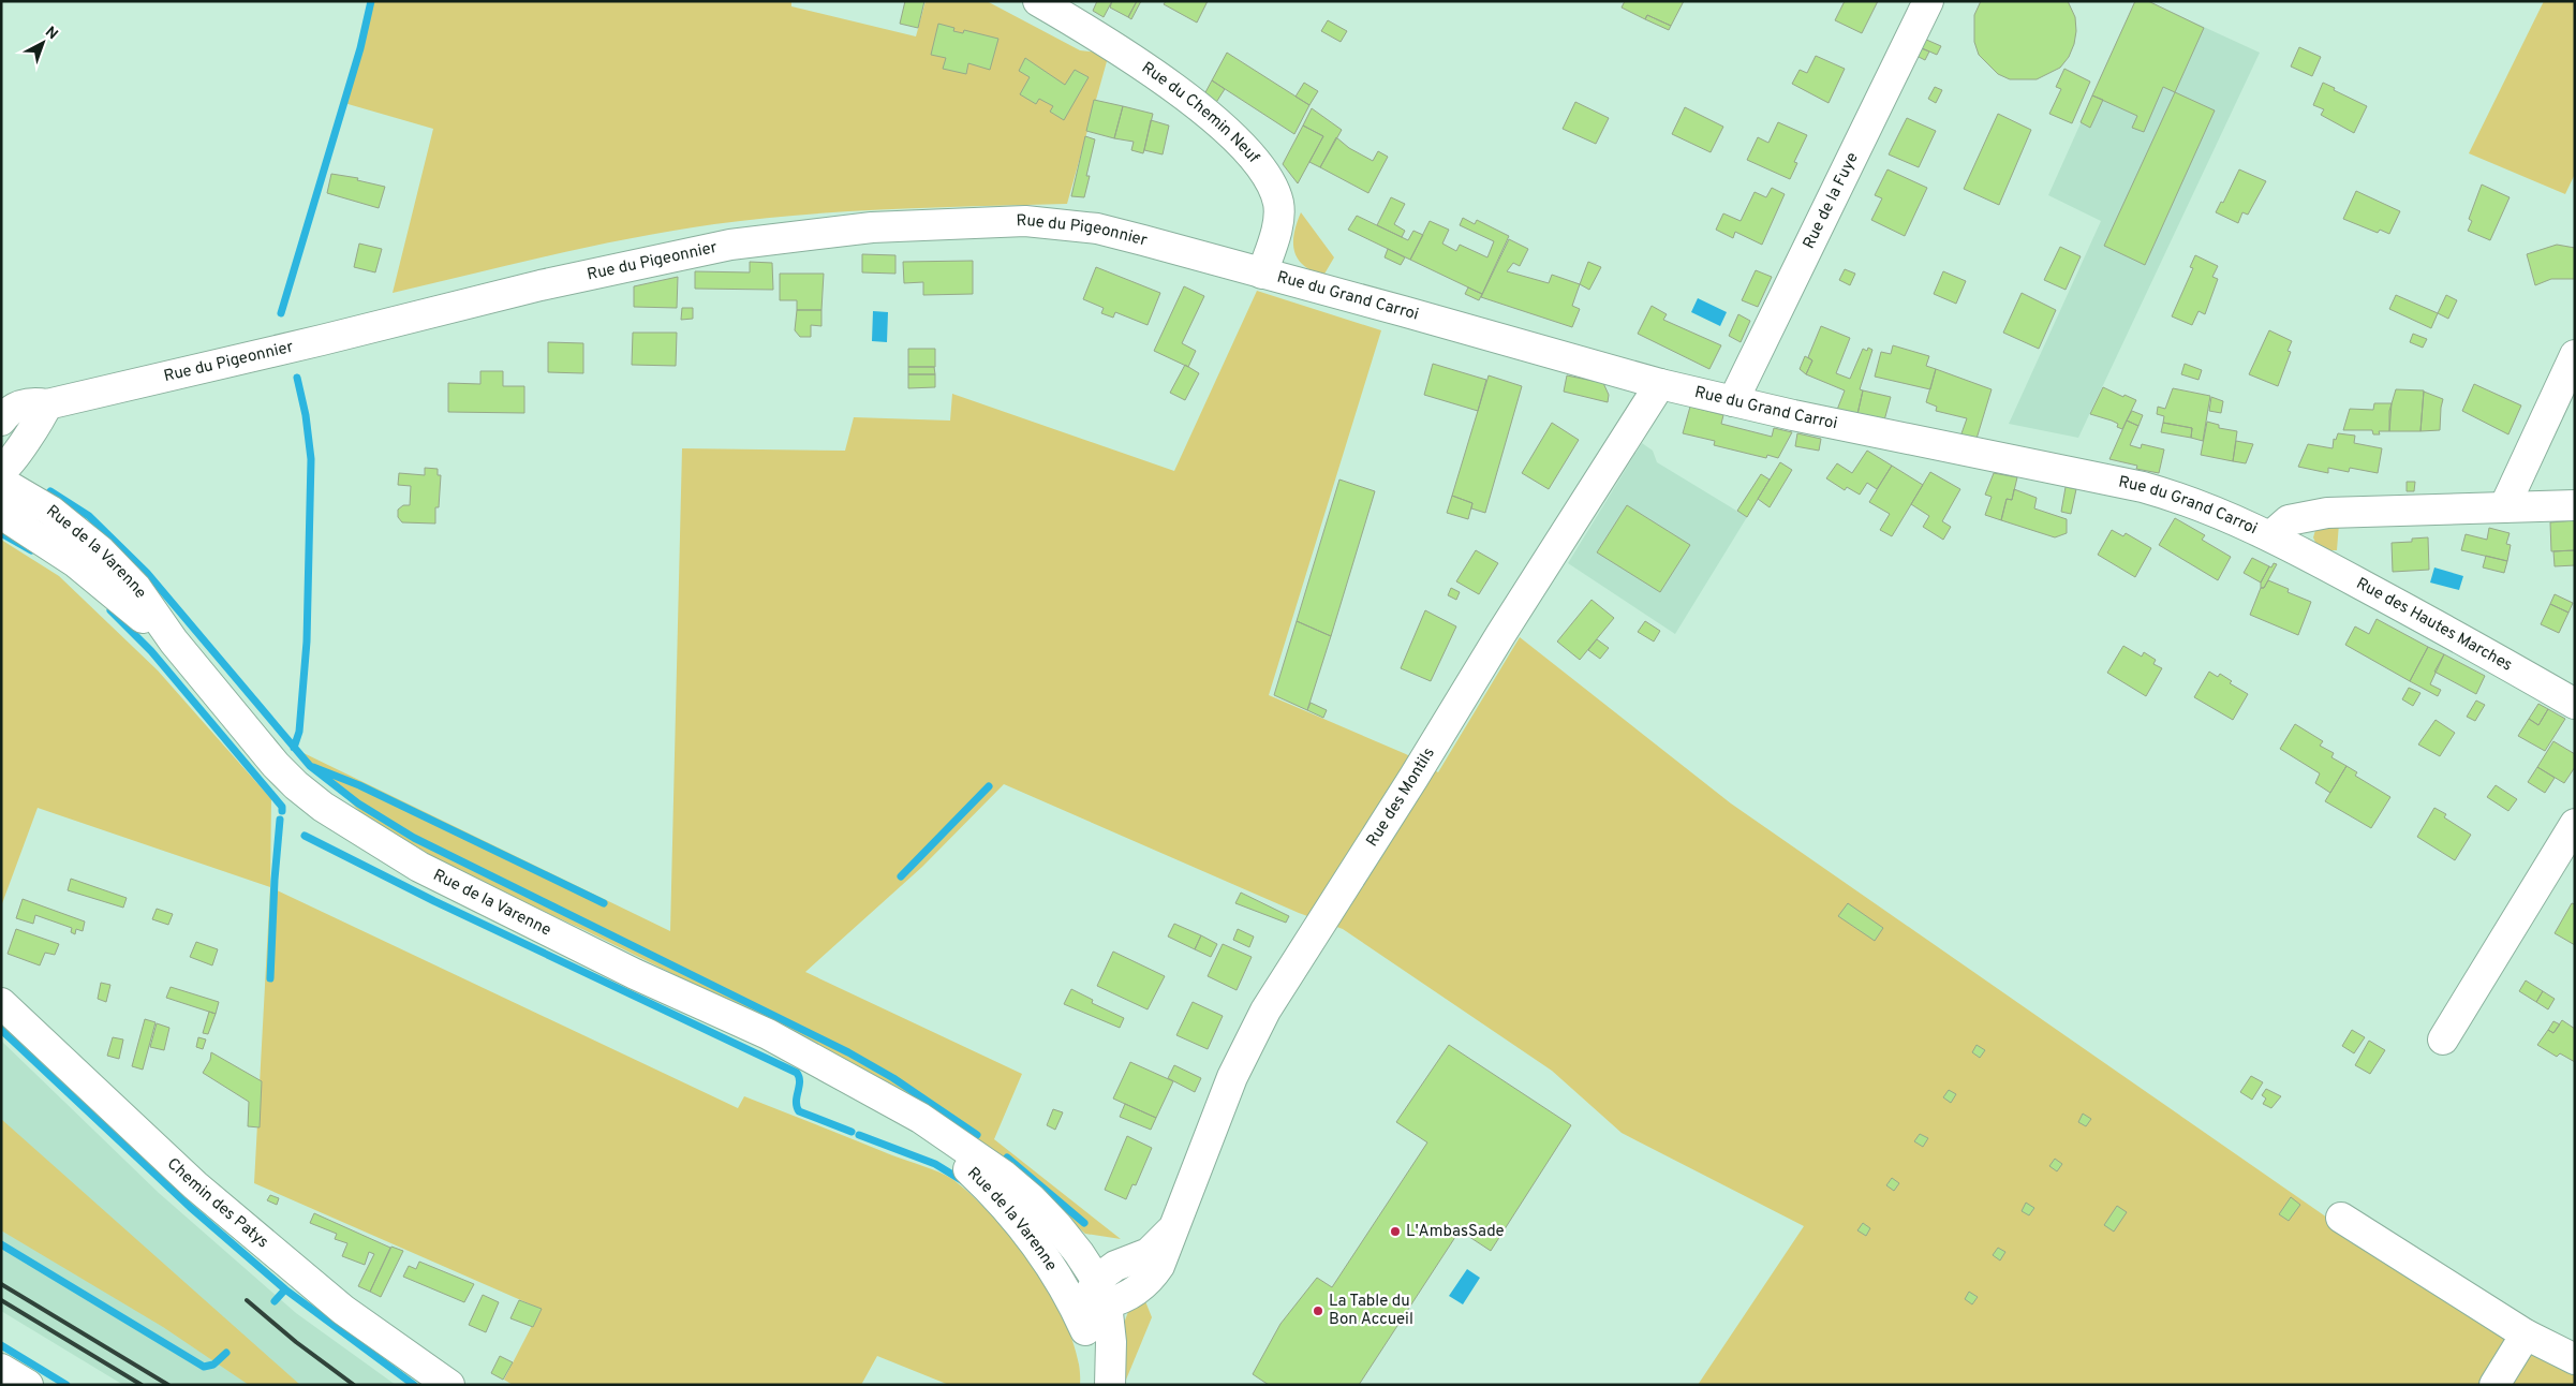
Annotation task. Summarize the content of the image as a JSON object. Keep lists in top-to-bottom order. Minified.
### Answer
{"streets":{"street":["Rue du Chemin Neuf","Rue de la Fuye","Rue du Pigeonnier","Rue du Grand Carroi","Rue de la Varenne","Rue des Hautes Marches","Rue des Montils","Chemin des Patys"]},"crossings":[["Rue du Chemin Neuf","Rue du Pigeonnier"],["Rue du Chemin Neuf","Rue du Grand Carroi"],["Rue de la Fuye","Rue du Grand Carroi"],["Rue du Pigeonnier","Rue du Grand Carroi"],["Rue du Grand Carroi","Rue des Hautes Marches"],["Rue du Grand Carroi","Rue des Montils"],["Rue de la Varenne","Rue des Montils"]],"places":["L'AmbasSade","La Table du Bon Accueil"],"north":"top right"}
